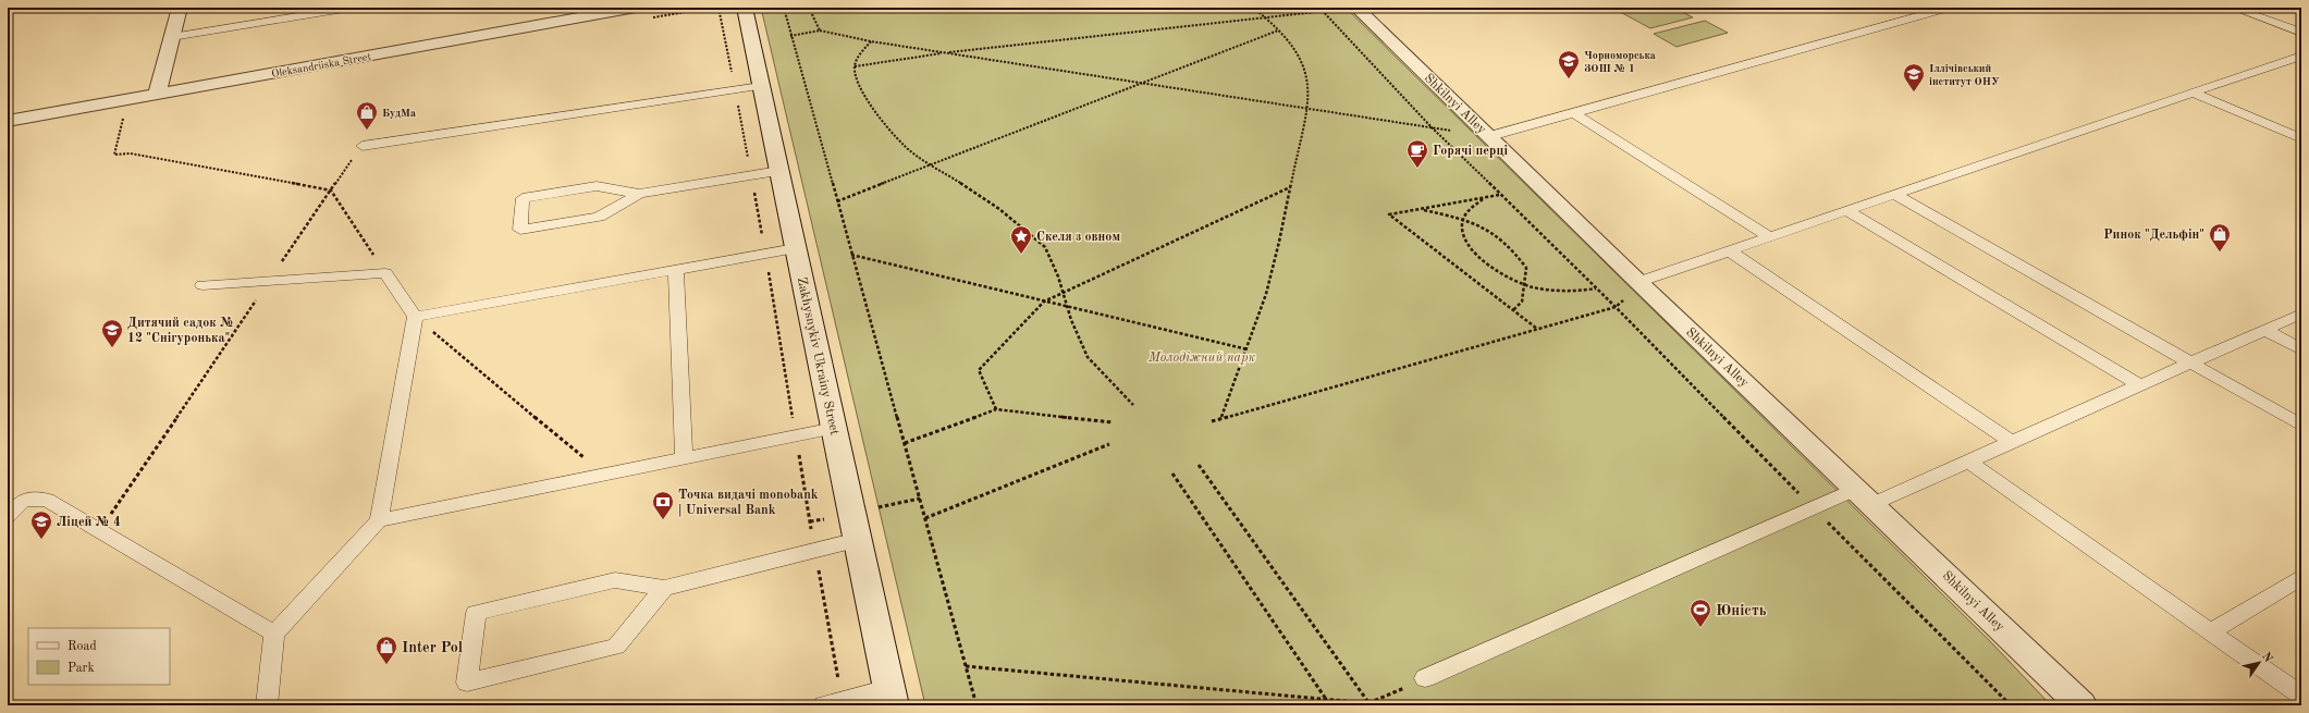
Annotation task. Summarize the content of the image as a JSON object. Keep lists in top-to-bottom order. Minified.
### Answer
{"streets":{"street":["Oleksandriiska Street","Shkilnyi Alley","Zakhysnykiv Ukrainy Street"]},"parks":["Молодіжний парк"],"places":{"school or university":["Чорноморська ЗОШ № 1","Іллічівський інститут ОНУ","Дитячий садок № 12 \"Снігуронька\"","Ліцей № 4"],"shop":["БудМа","Ринок \"Дельфін\"","Inter Pol"],"cafe":["Горячі перці"],"place":["Скеля з овном"],"bank":["Точка видачі monobank | Universal Bank"],"sports":["Юність"]},"legend":["Road","Park"],"north":"top right"}
